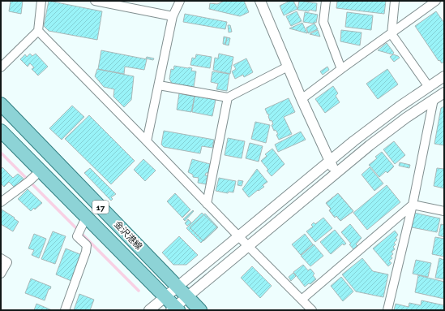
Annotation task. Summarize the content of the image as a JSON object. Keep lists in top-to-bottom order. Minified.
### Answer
{"streets":{"main road":["17","金沢港線"]}}
